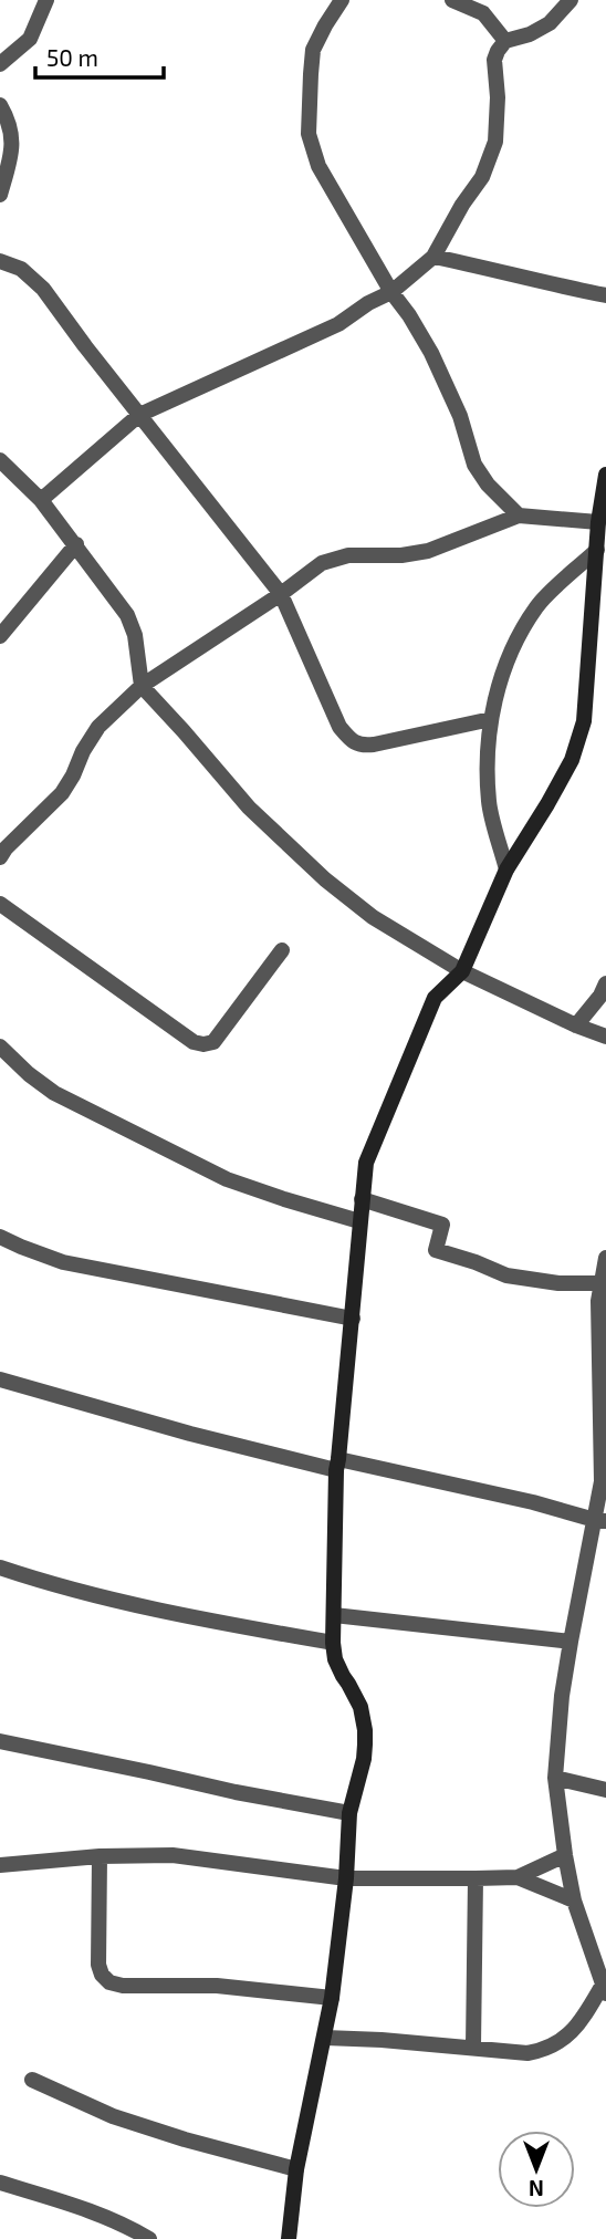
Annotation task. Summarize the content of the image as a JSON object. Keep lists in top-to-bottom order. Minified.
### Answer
{"scale_bar":"50 m","north":"bottom"}
